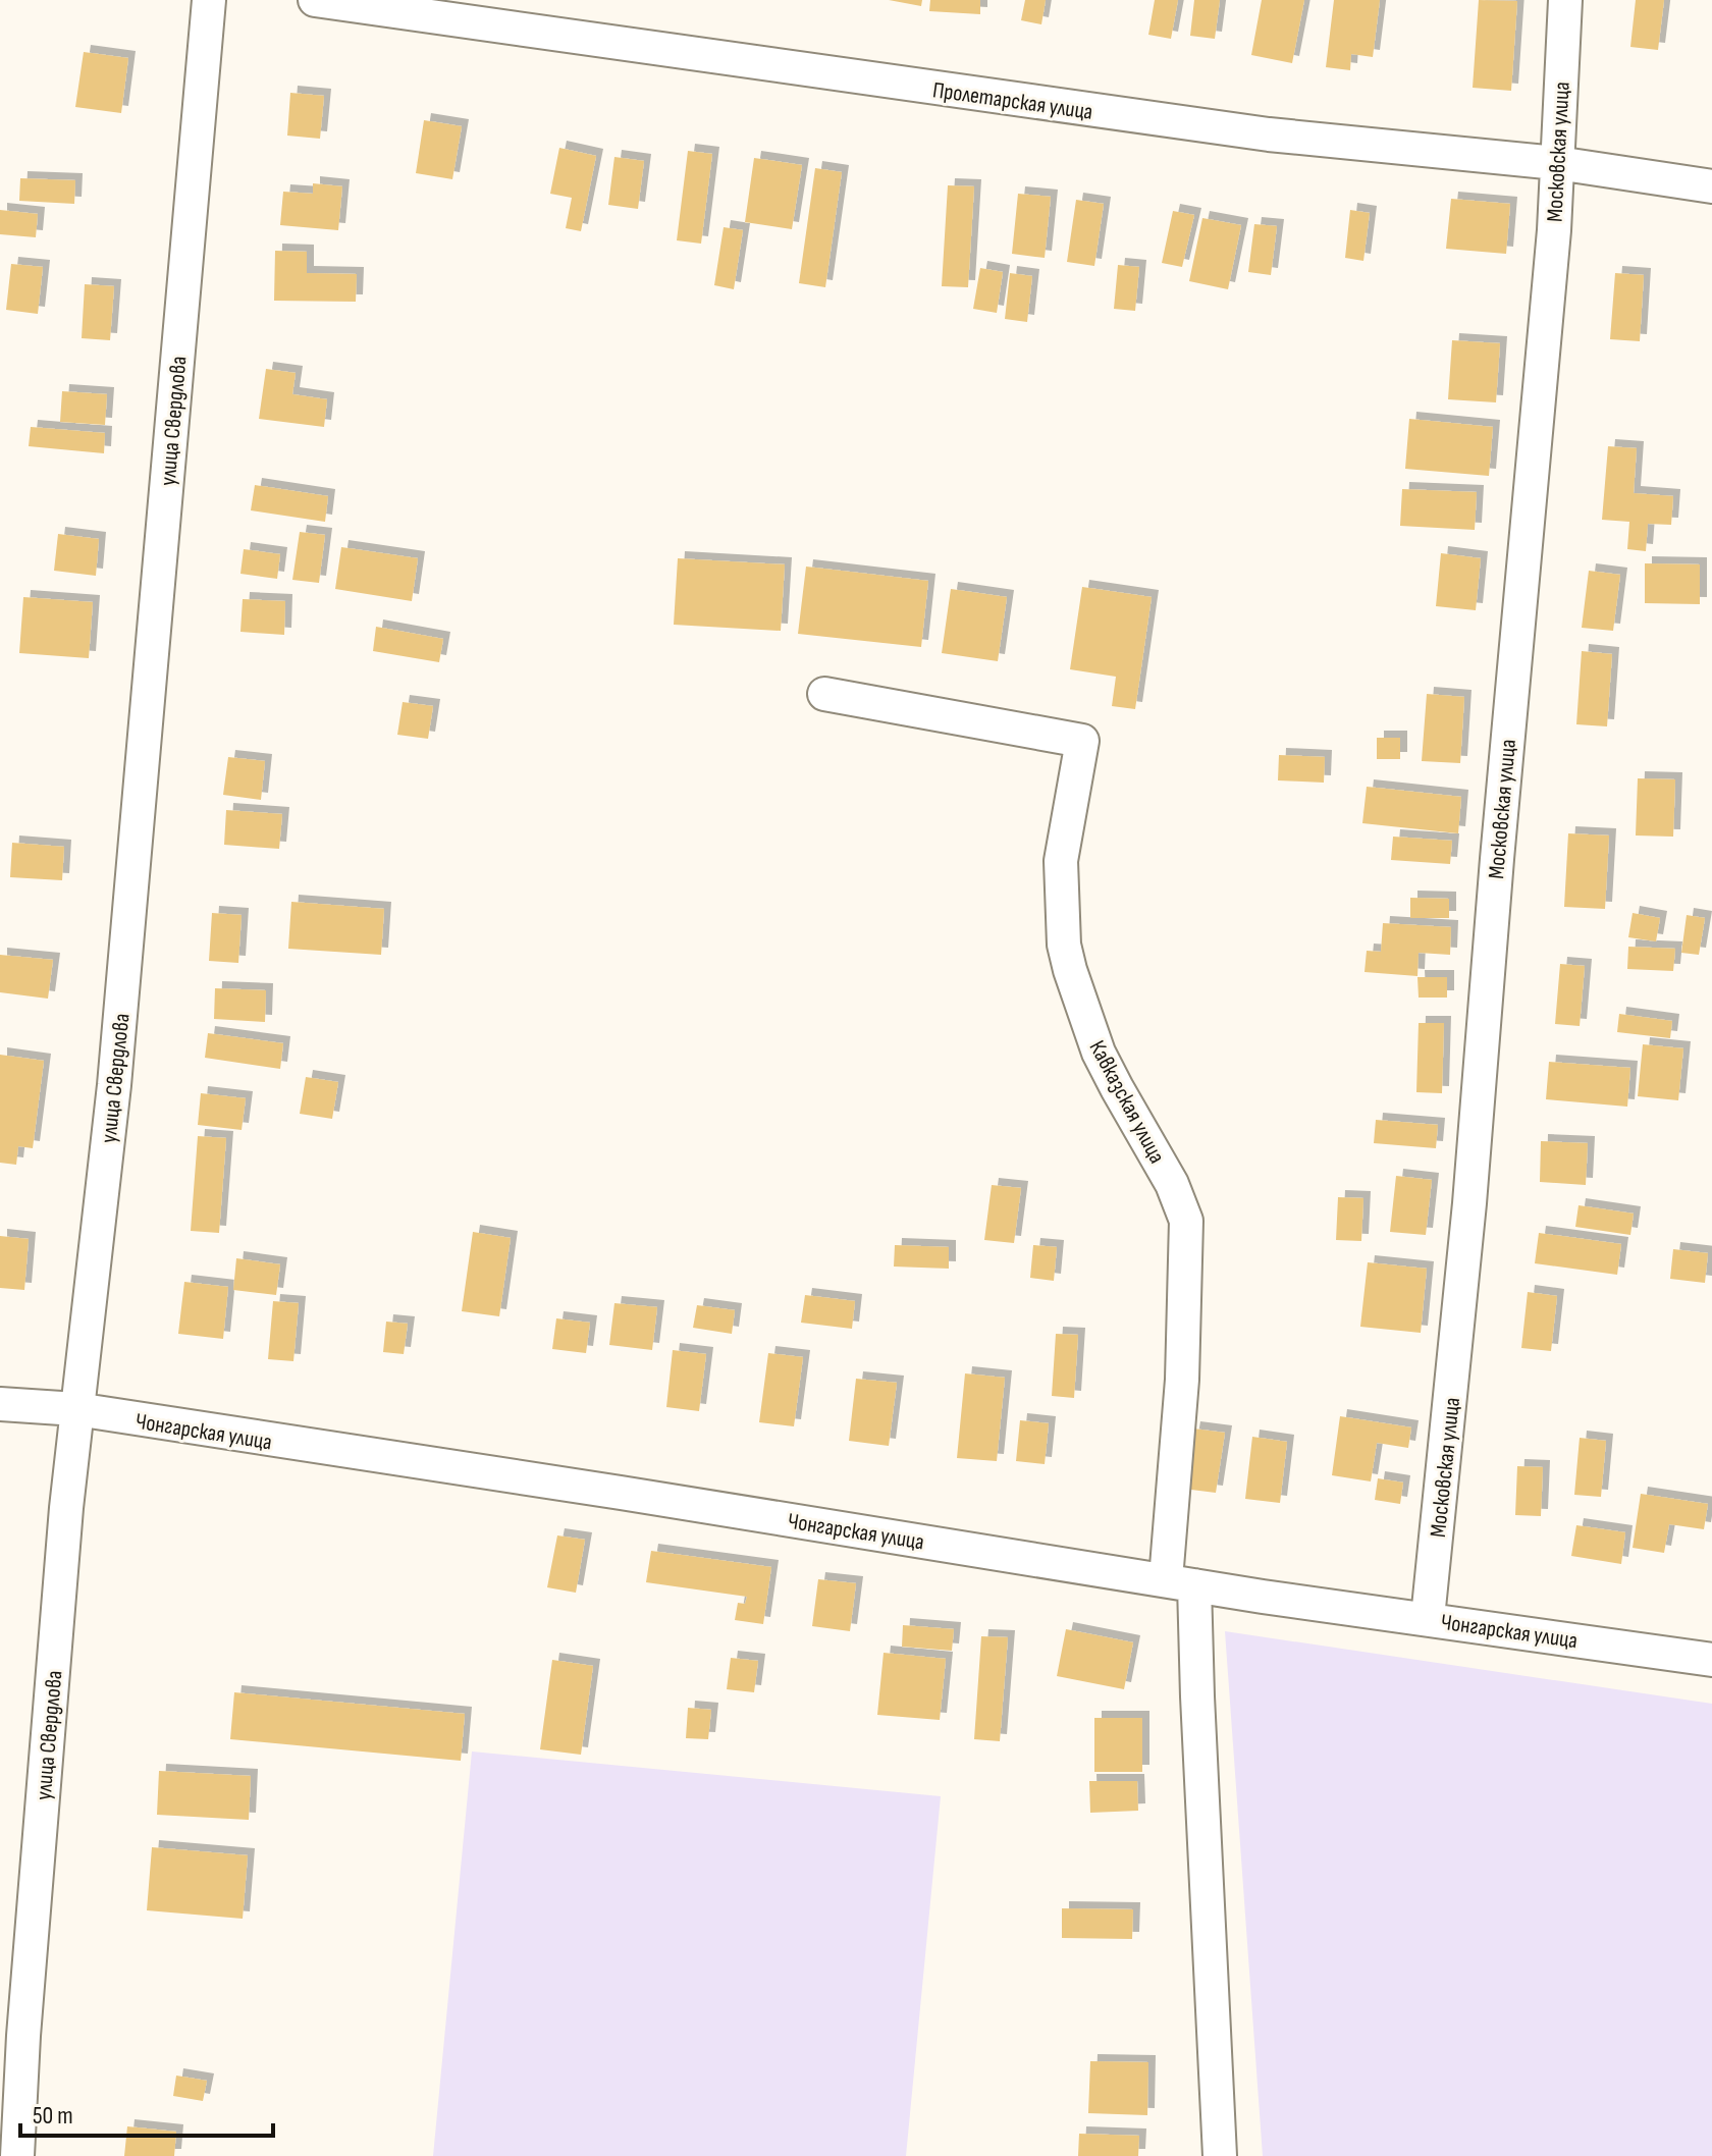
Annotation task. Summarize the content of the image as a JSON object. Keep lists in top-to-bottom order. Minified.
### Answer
{"streets":{"street":["Пролетарская улица","Московская улица","улица Свердлова","Кавказская улица","Чонгарская улица"]},"crossings":[["Пролетарская улица","Московская улица"],["Московская улица","Чонгарская улица"],["улица Свердлова","Чонгарская улица"],["Кавказская улица","Чонгарская улица"]],"scale_bar":"50 m"}
